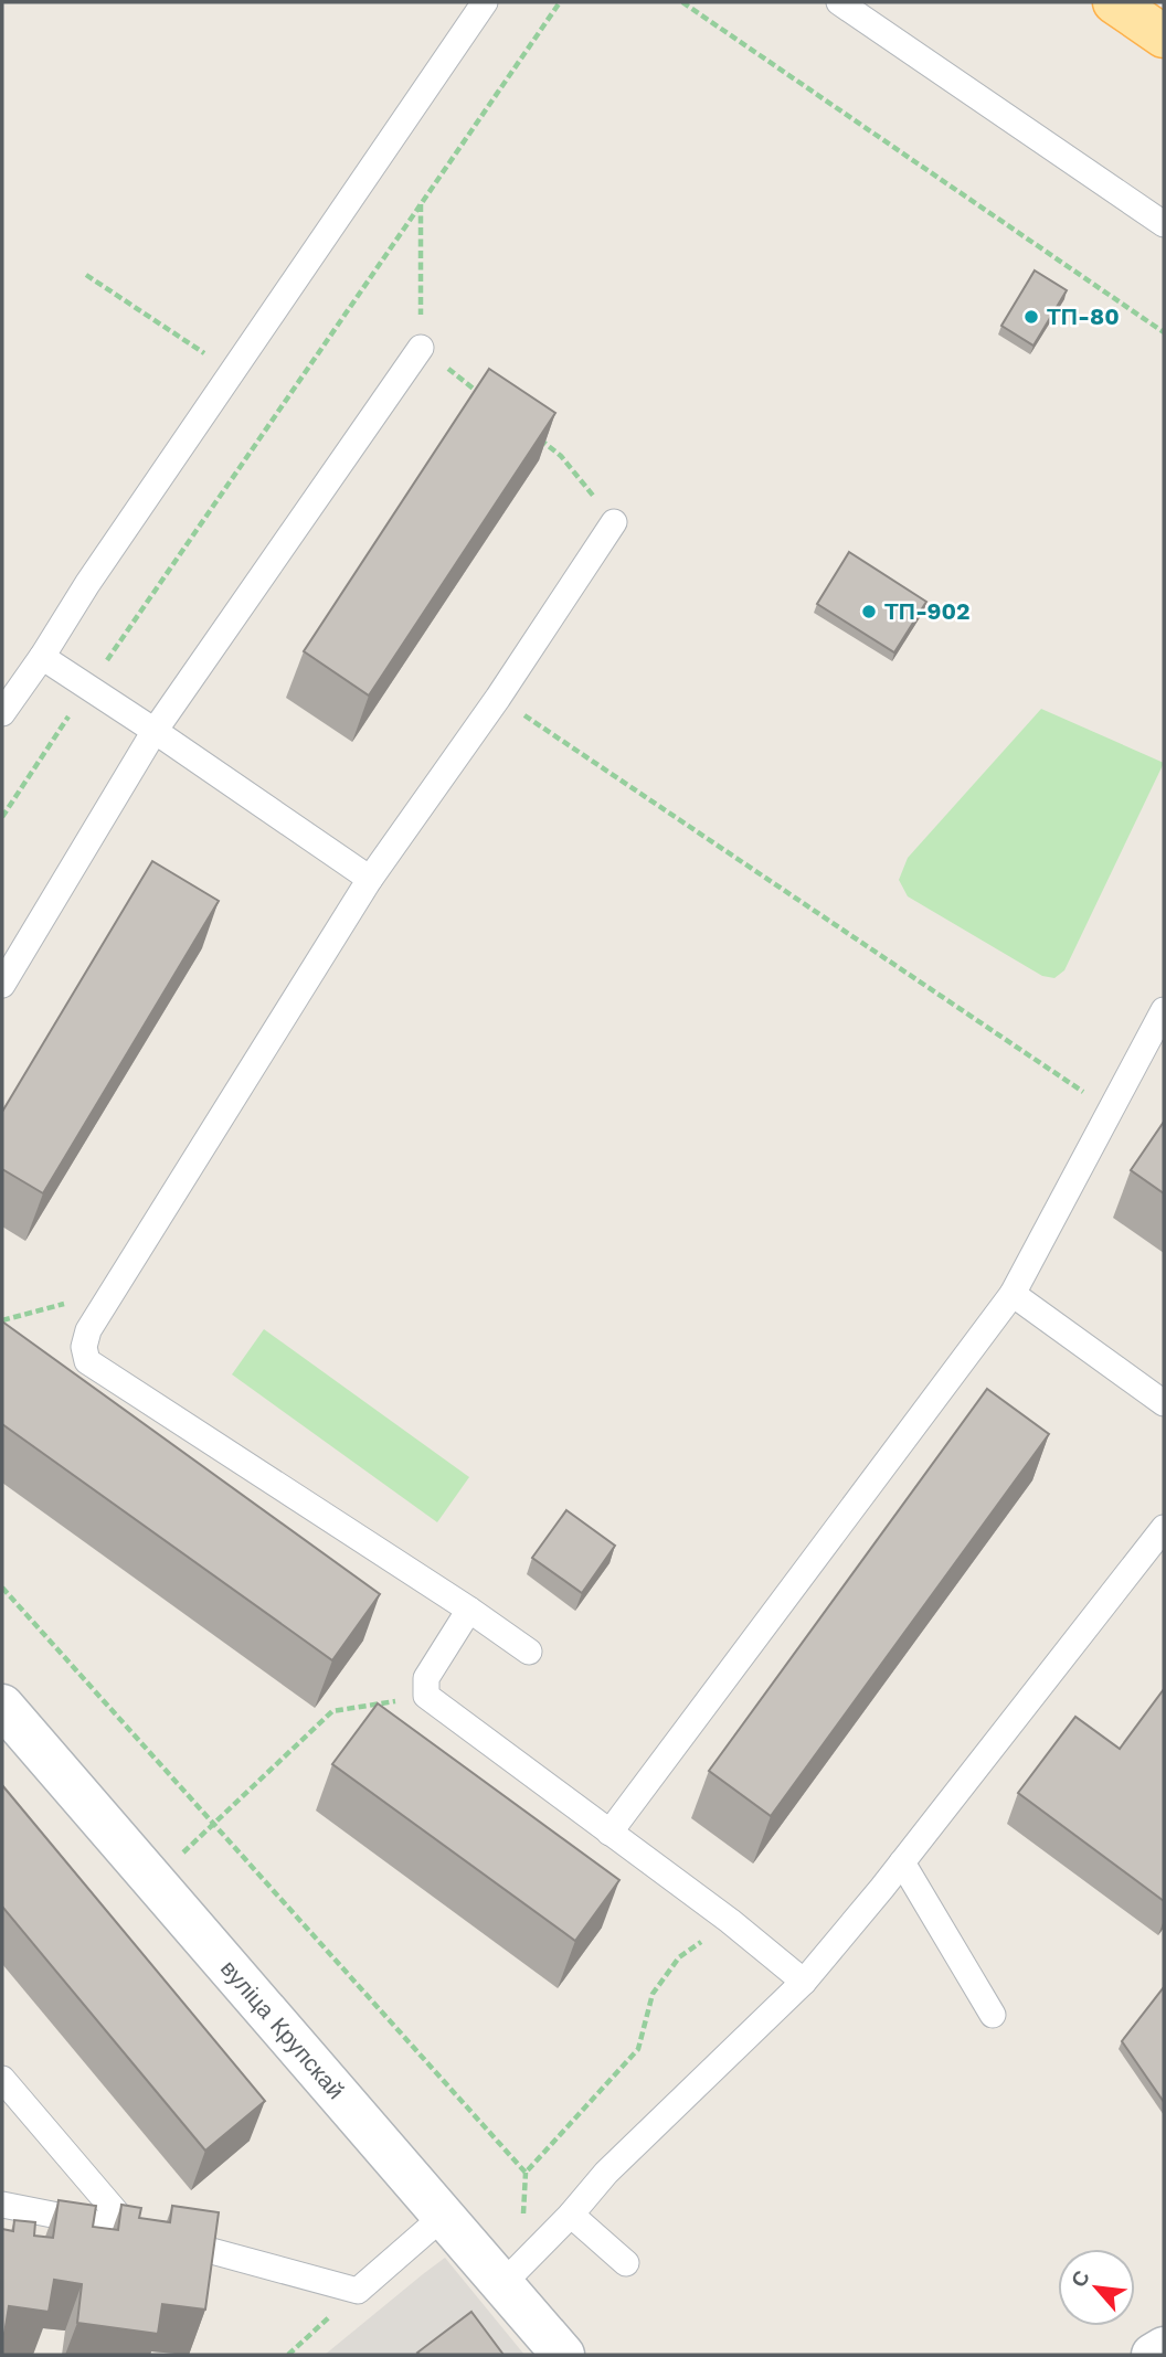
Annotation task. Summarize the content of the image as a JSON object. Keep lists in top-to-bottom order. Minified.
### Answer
{"streets":{"street":["вуліца Крупскай"]},"places":["ТП-80","ТП-902"],"north":"top left"}
